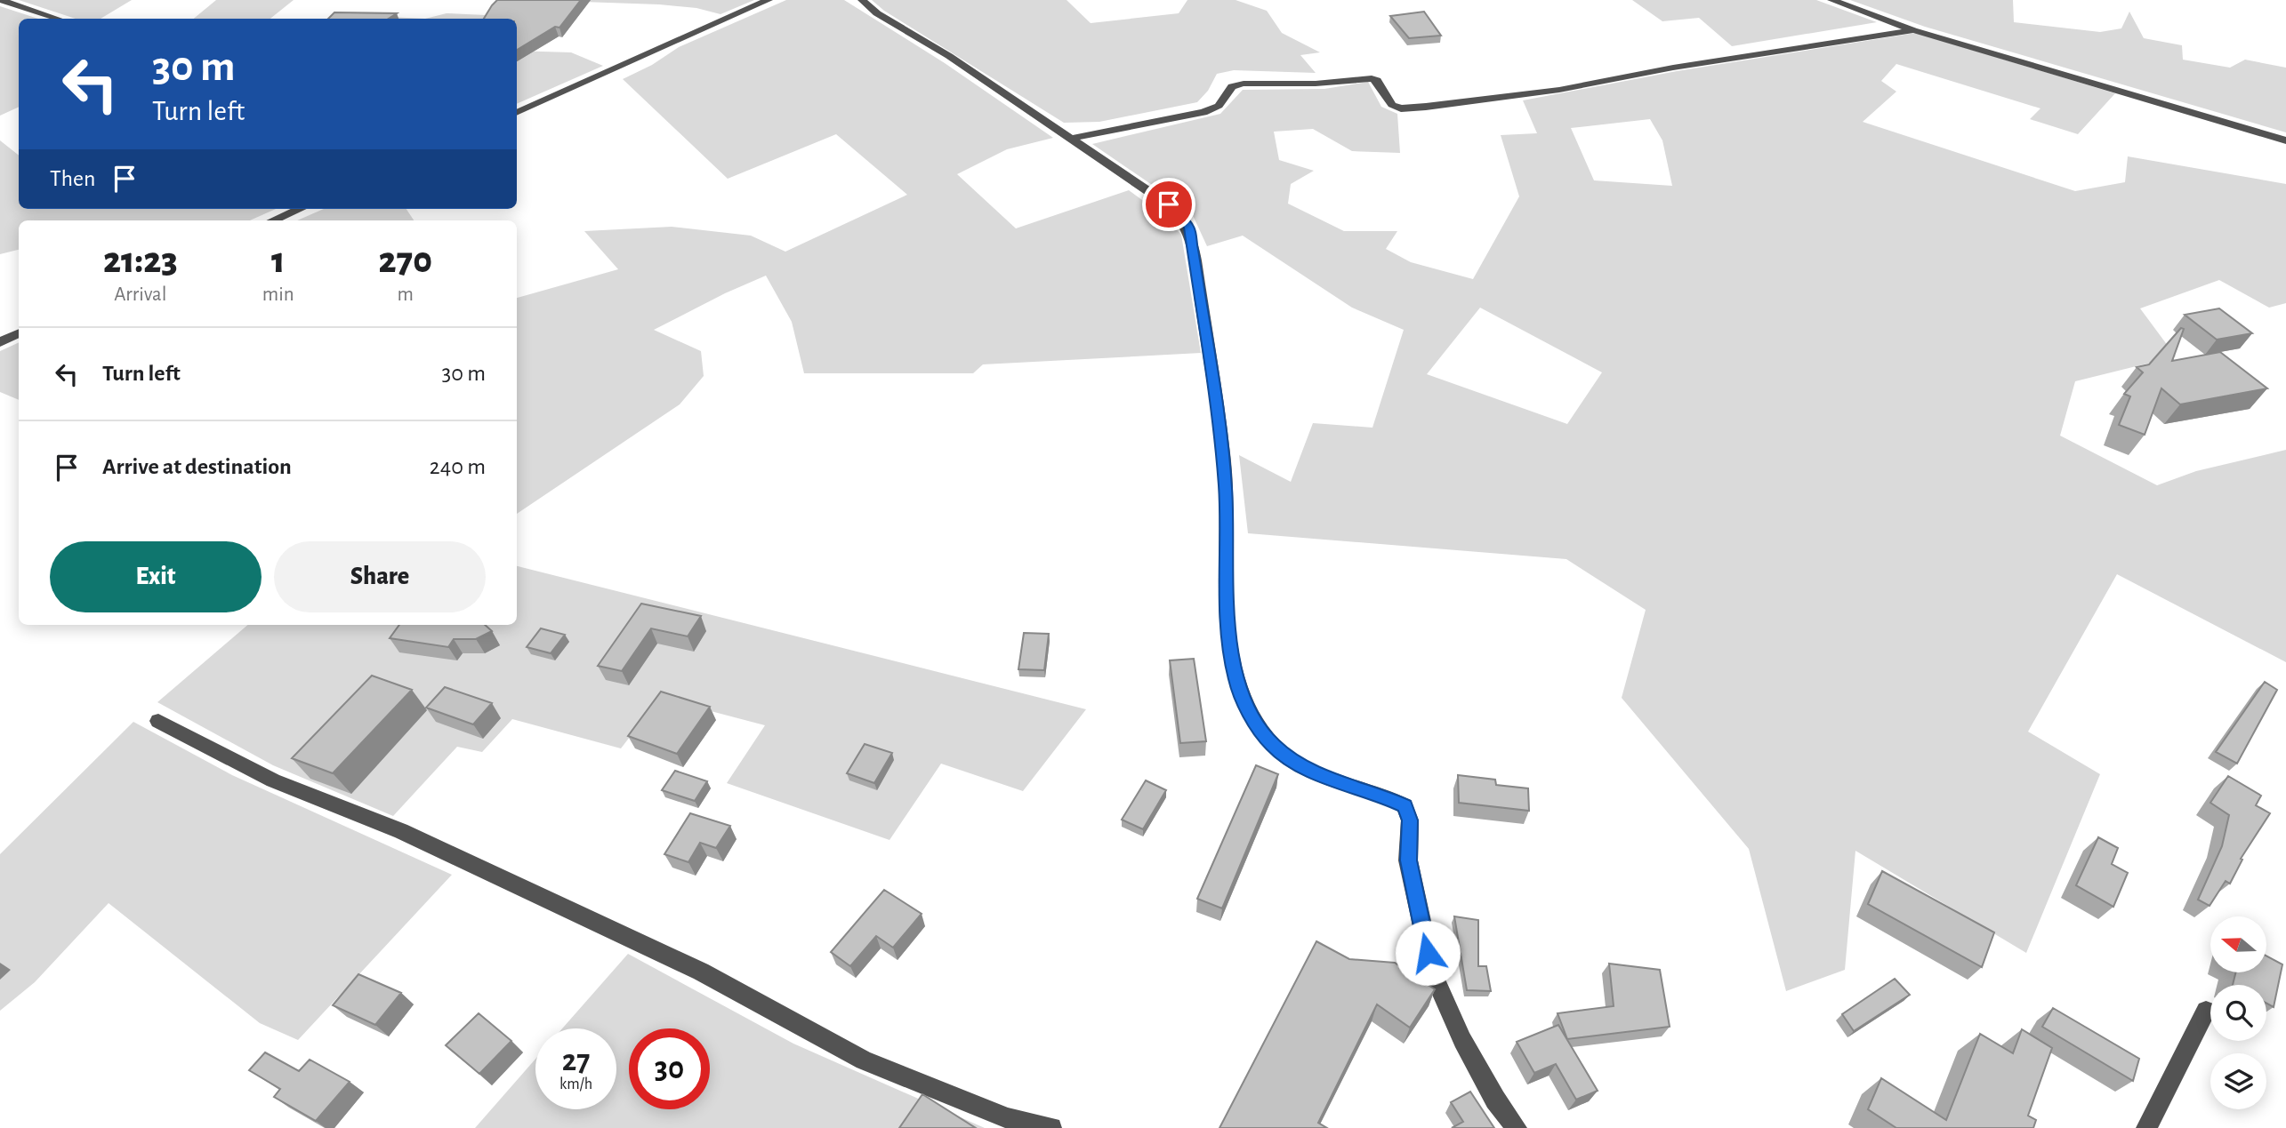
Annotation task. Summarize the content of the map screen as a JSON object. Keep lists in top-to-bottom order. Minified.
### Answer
{"north":"left","page":{"turn":["30 m","Turn left"],"then":"Then","eta":["21:23","Arrival","1","min","270","m"],"list":[{"name":"Turn left","value":"30 m"},{"name":"Arrive at destination","value":"240 m"}],"buttons":["Exit","Share"],"speed":"27 km/h","limit":"30"}}
